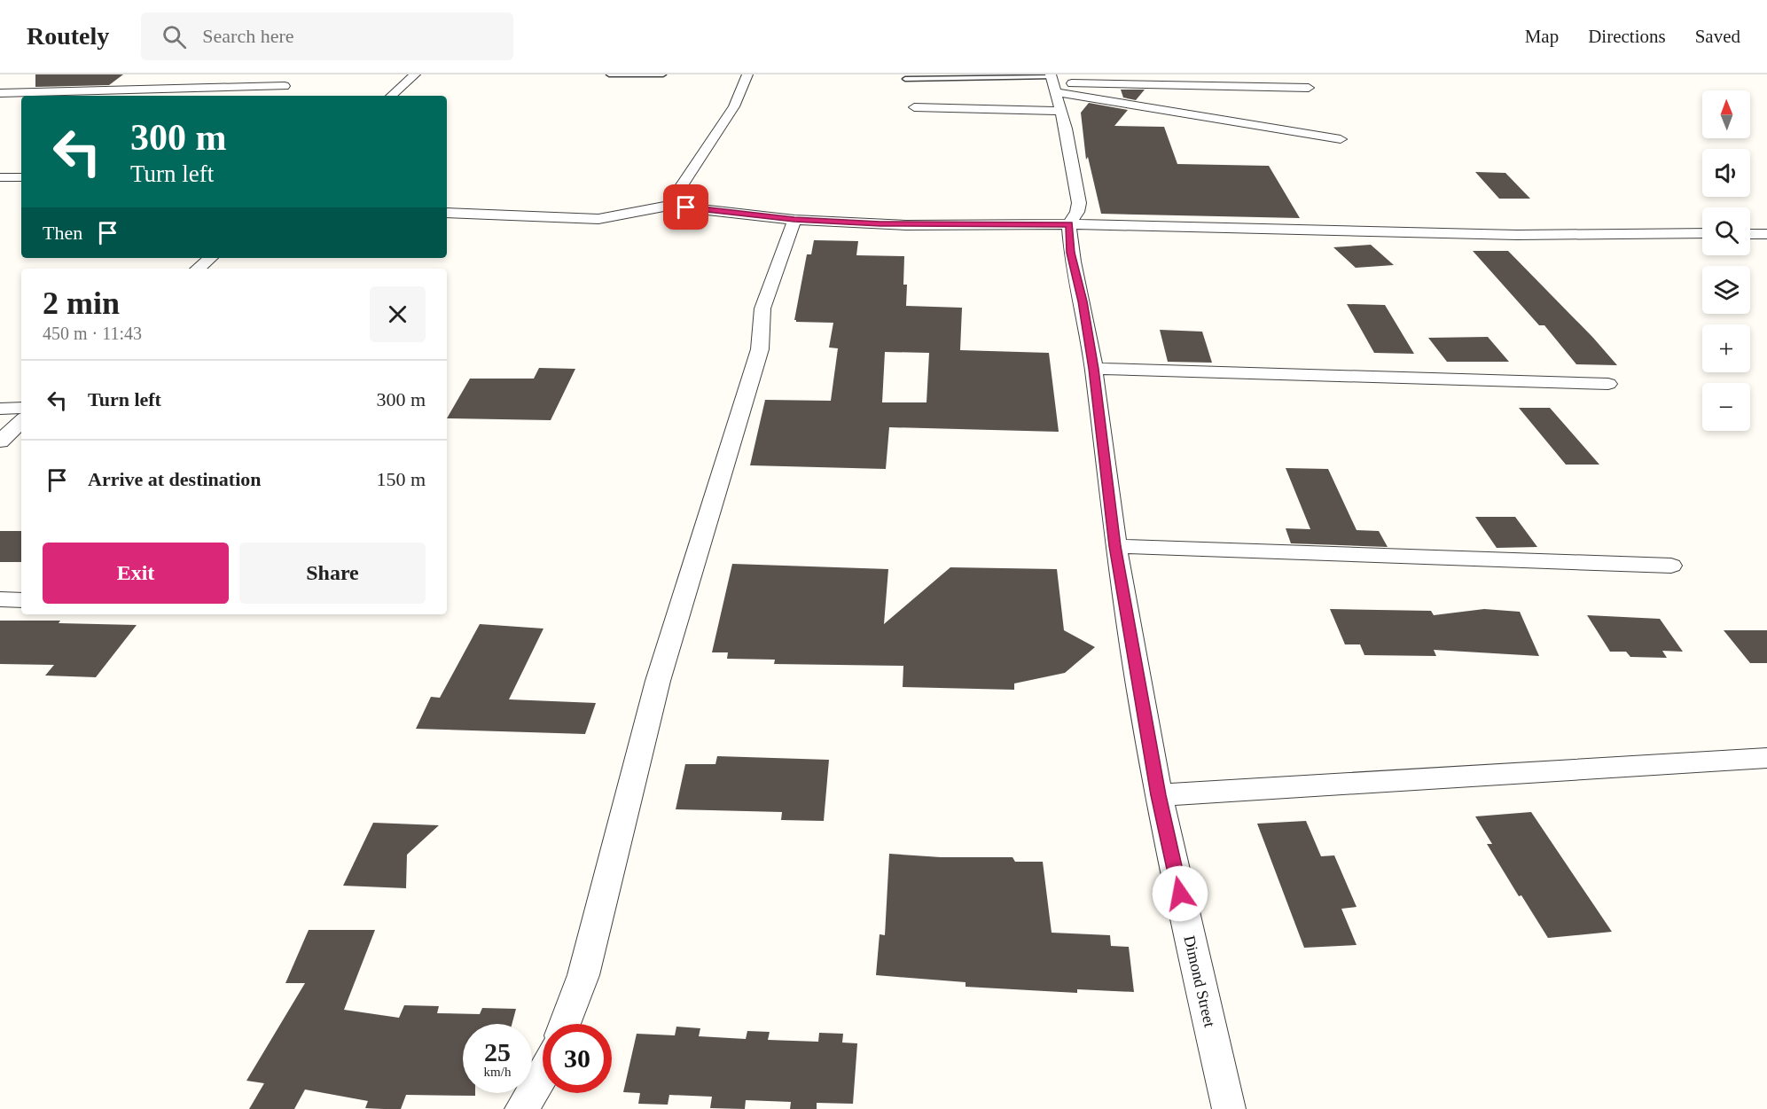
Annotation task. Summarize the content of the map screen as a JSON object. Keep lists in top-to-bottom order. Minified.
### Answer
{"streets":{"street":["Dimond Street"]},"north":"top","page":{"header":"Routely","search":"Search here","nav":["Map","Directions","Saved"],"map_buttons":["+","−"],"turn":["300 m","Turn left"],"then":"Then","heading":["2 min","450 m · 11:43"],"list":[{"name":"Turn left","value":"300 m"},{"name":"Arrive at destination","value":"150 m"}],"buttons":["Exit","Share"],"speed":"25 km/h","limit":"30"}}
